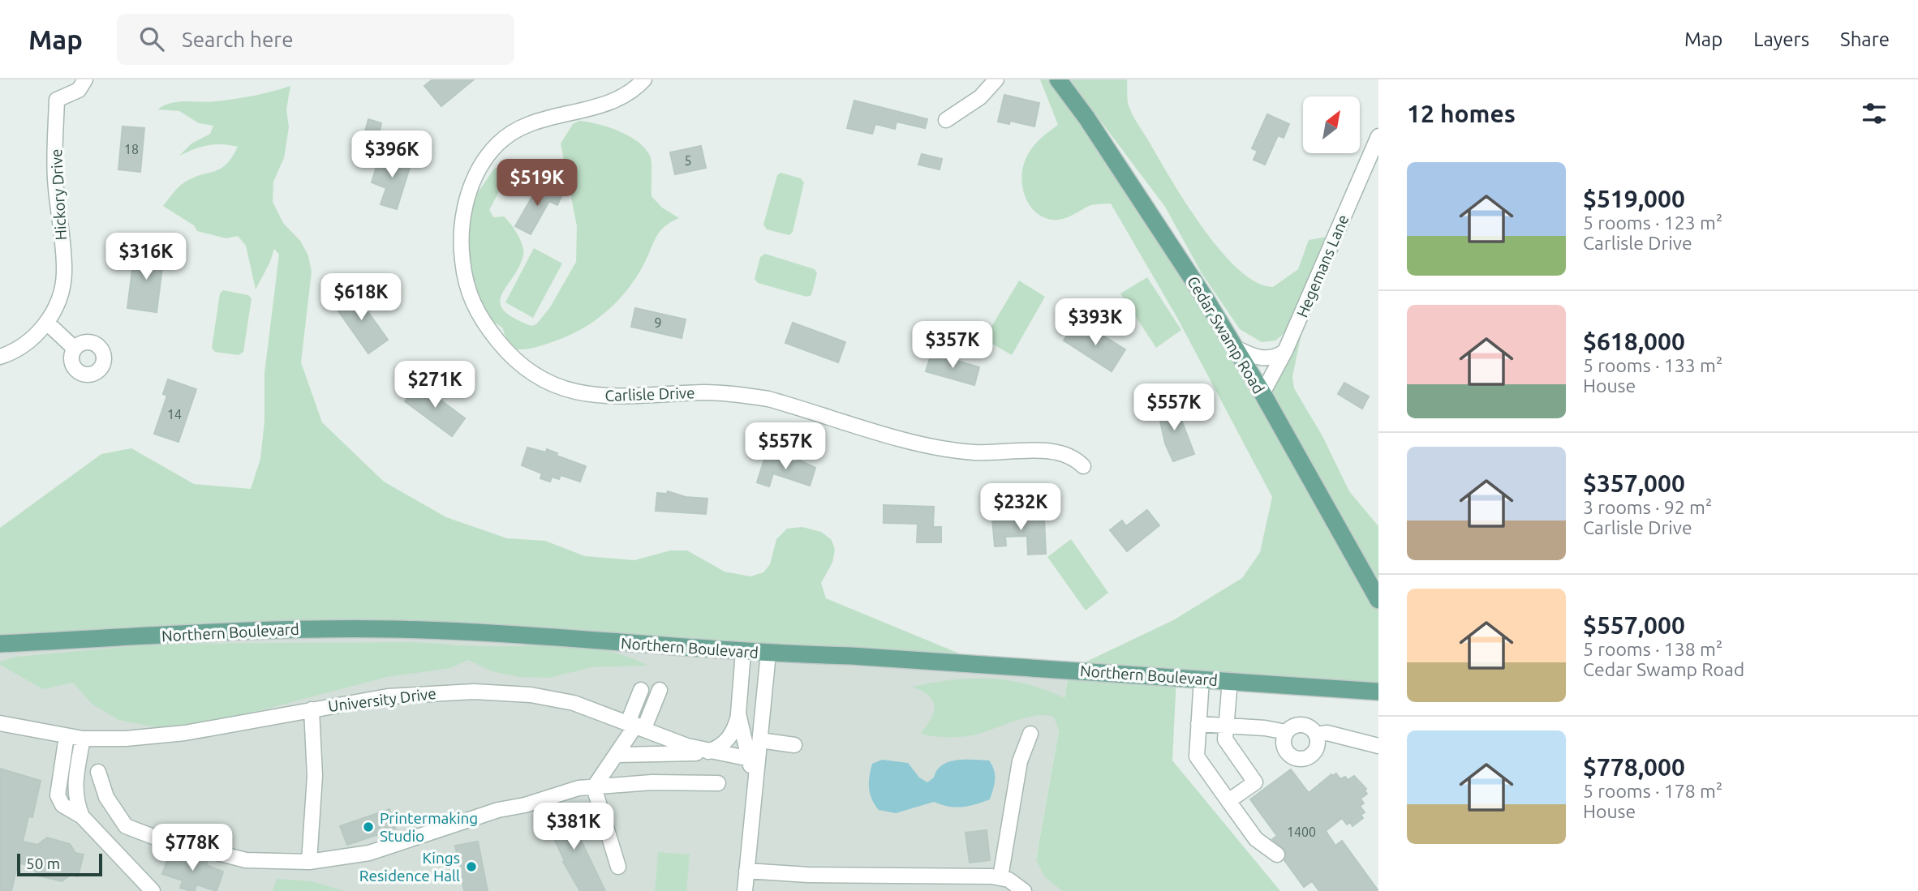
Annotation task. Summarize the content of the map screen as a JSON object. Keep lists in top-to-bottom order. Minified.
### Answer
{"streets":{"main road":["Cedar Swamp Road","Northern Boulevard"],"street":["Hickory Drive","Hegemans Lane","Carlisle Drive","University Drive"]},"crossings":[["Hegemans Lane","Cedar Swamp Road"]],"places":["Printermaking Studio","Kings Residence Hall"],"house_numbers":["18","5","9","14","1400"],"scale_bar":"50 m","north":"top right","page":{"header":"Map","search":"Search here","nav":["Map","Layers","Share"],"heading":"12 homes","price":["$396K","$519K","$316K","$618K","$393K","$357K","$271K","$557K","$557K","$232K","$381K","$778K"],"list":[{"name":"$519,000","note":"5 rooms · 123 m² · Carlisle Drive"},{"name":"$618,000","note":"5 rooms · 133 m² · House"},{"name":"$357,000","note":"3 rooms · 92 m² · Carlisle Drive"},{"name":"$557,000","note":"5 rooms · 138 m² · Cedar Swamp Road"},{"name":"$778,000","note":"5 rooms · 178 m² · House"}],"scale":"50 m"}}
